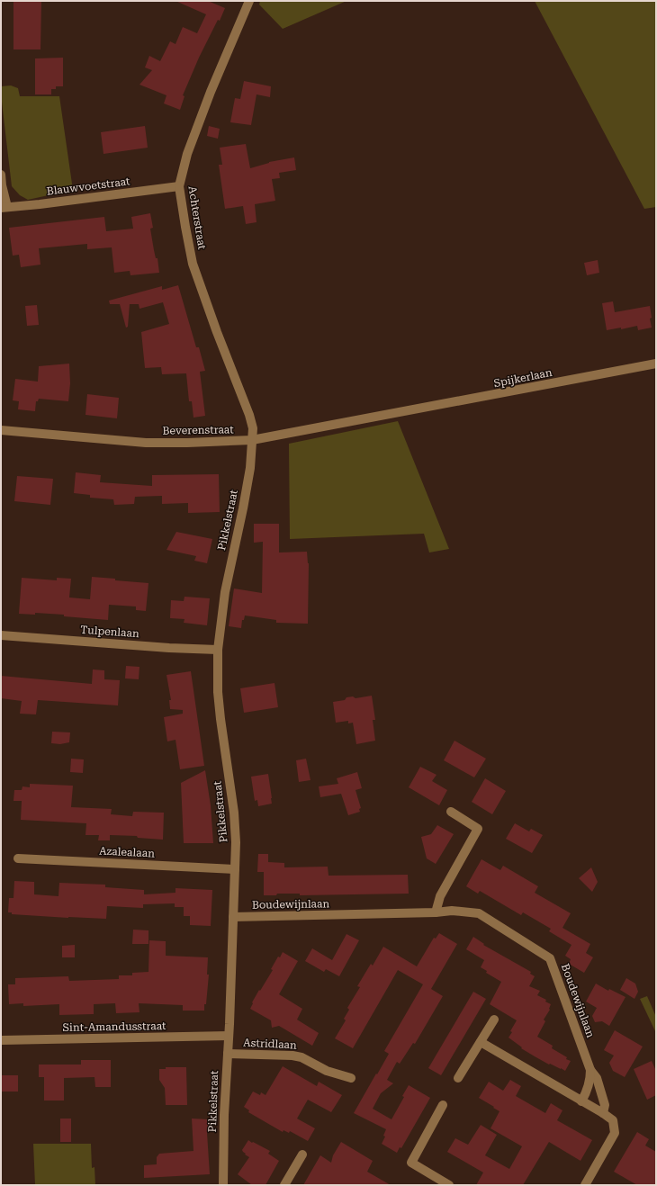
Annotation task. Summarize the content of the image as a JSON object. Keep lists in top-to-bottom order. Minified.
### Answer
{"streets":{"street":["Blauwvoetstraat","Achterstraat","Spijkerlaan","Beverenstraat","Pikkelstraat","Tulpenlaan","Azalealaan","Boudewijnlaan","Sint-Amandusstraat","Astridlaan"]},"crossings":[["Blauwvoetstraat","Achterstraat"],["Achterstraat","Beverenstraat"],["Achterstraat","Pikkelstraat"],["Spijkerlaan","Beverenstraat"],["Beverenstraat","Pikkelstraat"],["Pikkelstraat","Tulpenlaan"],["Pikkelstraat","Azalealaan"],["Pikkelstraat","Boudewijnlaan"],["Pikkelstraat","Sint-Amandusstraat"],["Pikkelstraat","Astridlaan"]]}
